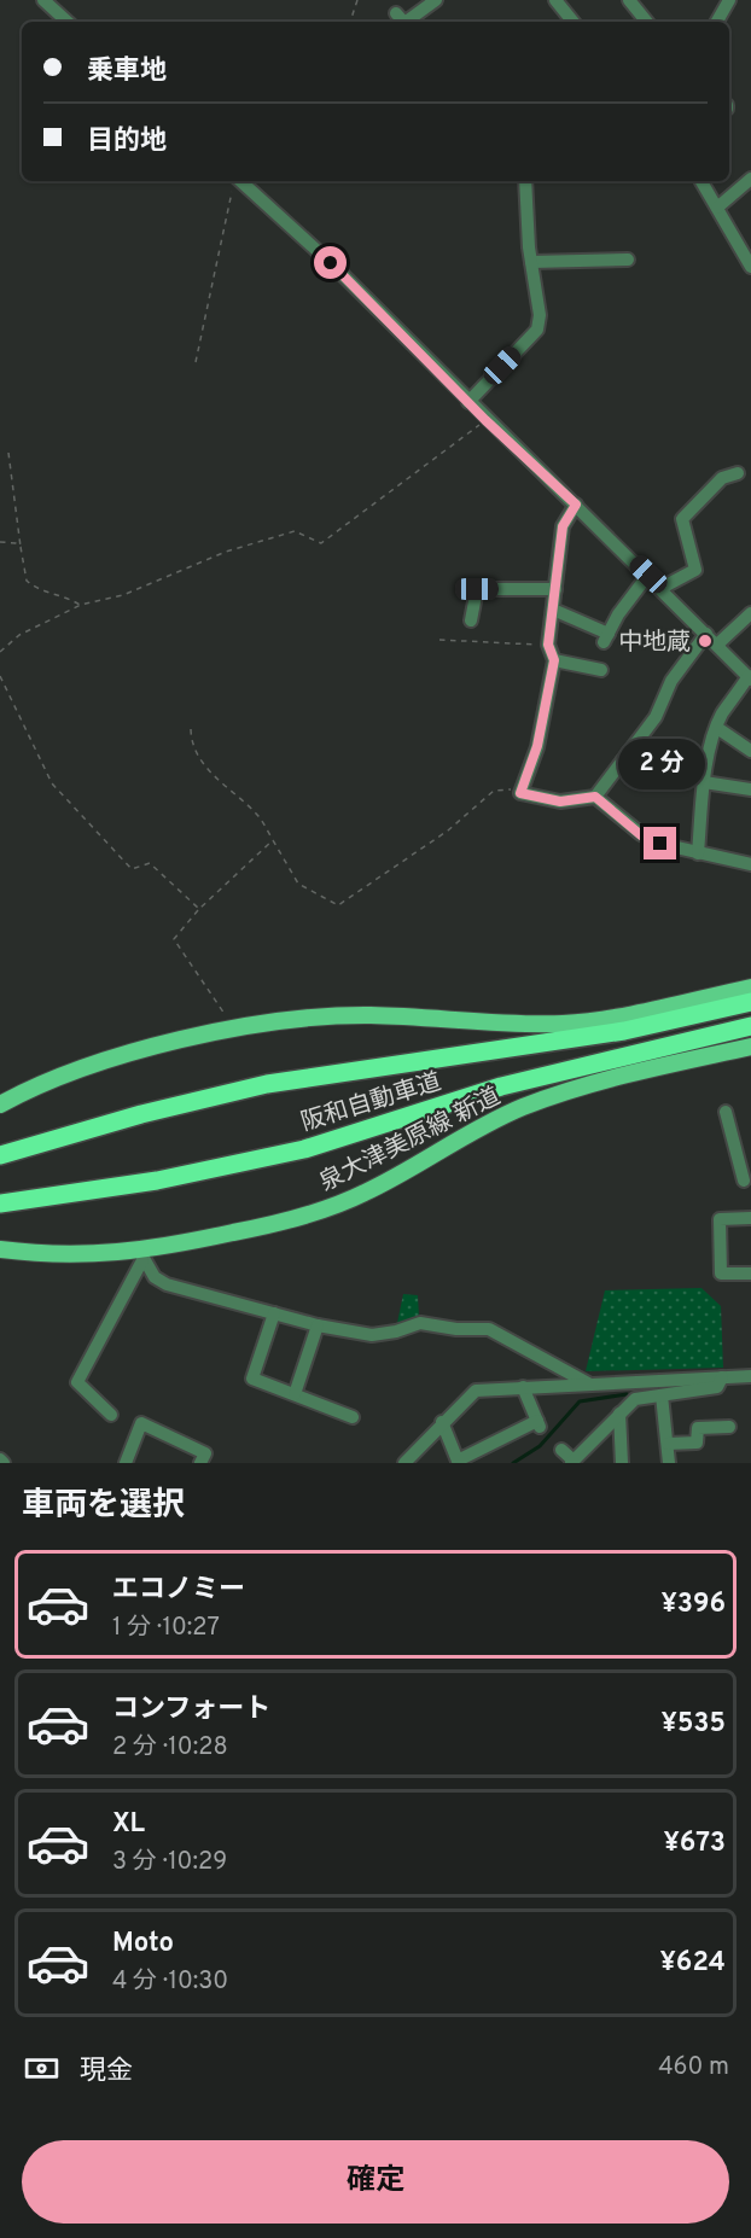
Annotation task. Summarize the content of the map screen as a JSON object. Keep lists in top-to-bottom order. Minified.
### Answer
{"streets":{"highway":["阪和自動車道"],"main road":["泉大津美原線 新道"]},"places":["中地蔵"],"page":{"banner":["乗車地","目的地"],"bubble":"2 分","heading":"車両を選択","list":[{"name":"エコノミー","note":"1 分 · 10:27","value":"¥396"},{"name":"コンフォート","note":"2 分 · 10:28","value":"¥535"},{"name":"XL","note":"3 分 · 10:29","value":"¥673"},{"name":"Moto","note":"4 分 · 10:30","value":"¥624"}],"pay":["現金","460 m"],"buttons":"確定"}}
